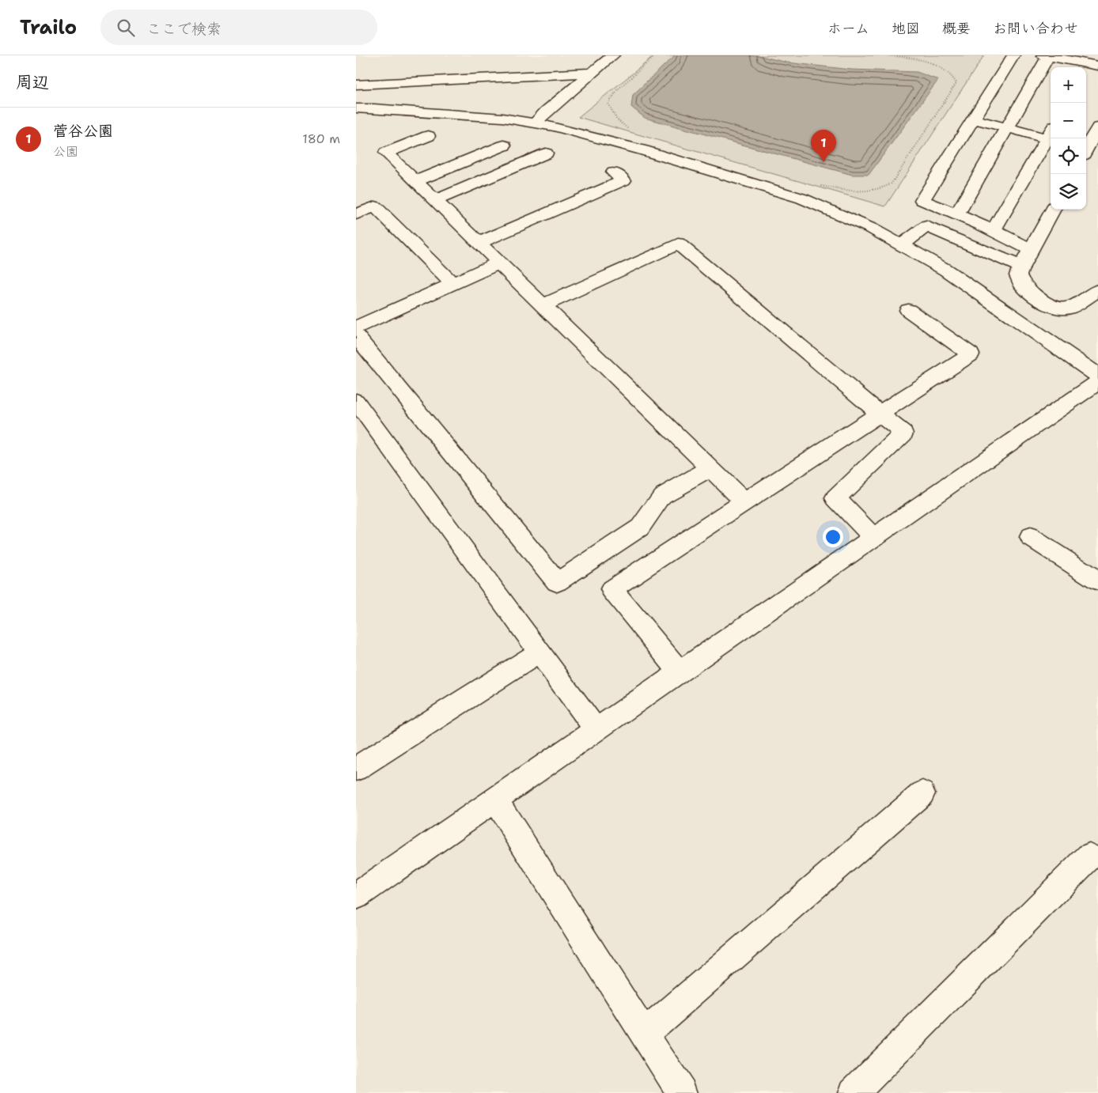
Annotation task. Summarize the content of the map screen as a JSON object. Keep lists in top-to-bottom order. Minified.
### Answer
{"page":{"header":"Trailo","search":"ここで検索","nav":["ホーム","地図","概要","お問い合わせ"],"heading":"周辺","map_buttons":["+","−"],"list":[{"mark":"1","name":"菅谷公園","note":"公園","value":"180 m"}],"pins":"1"}}
